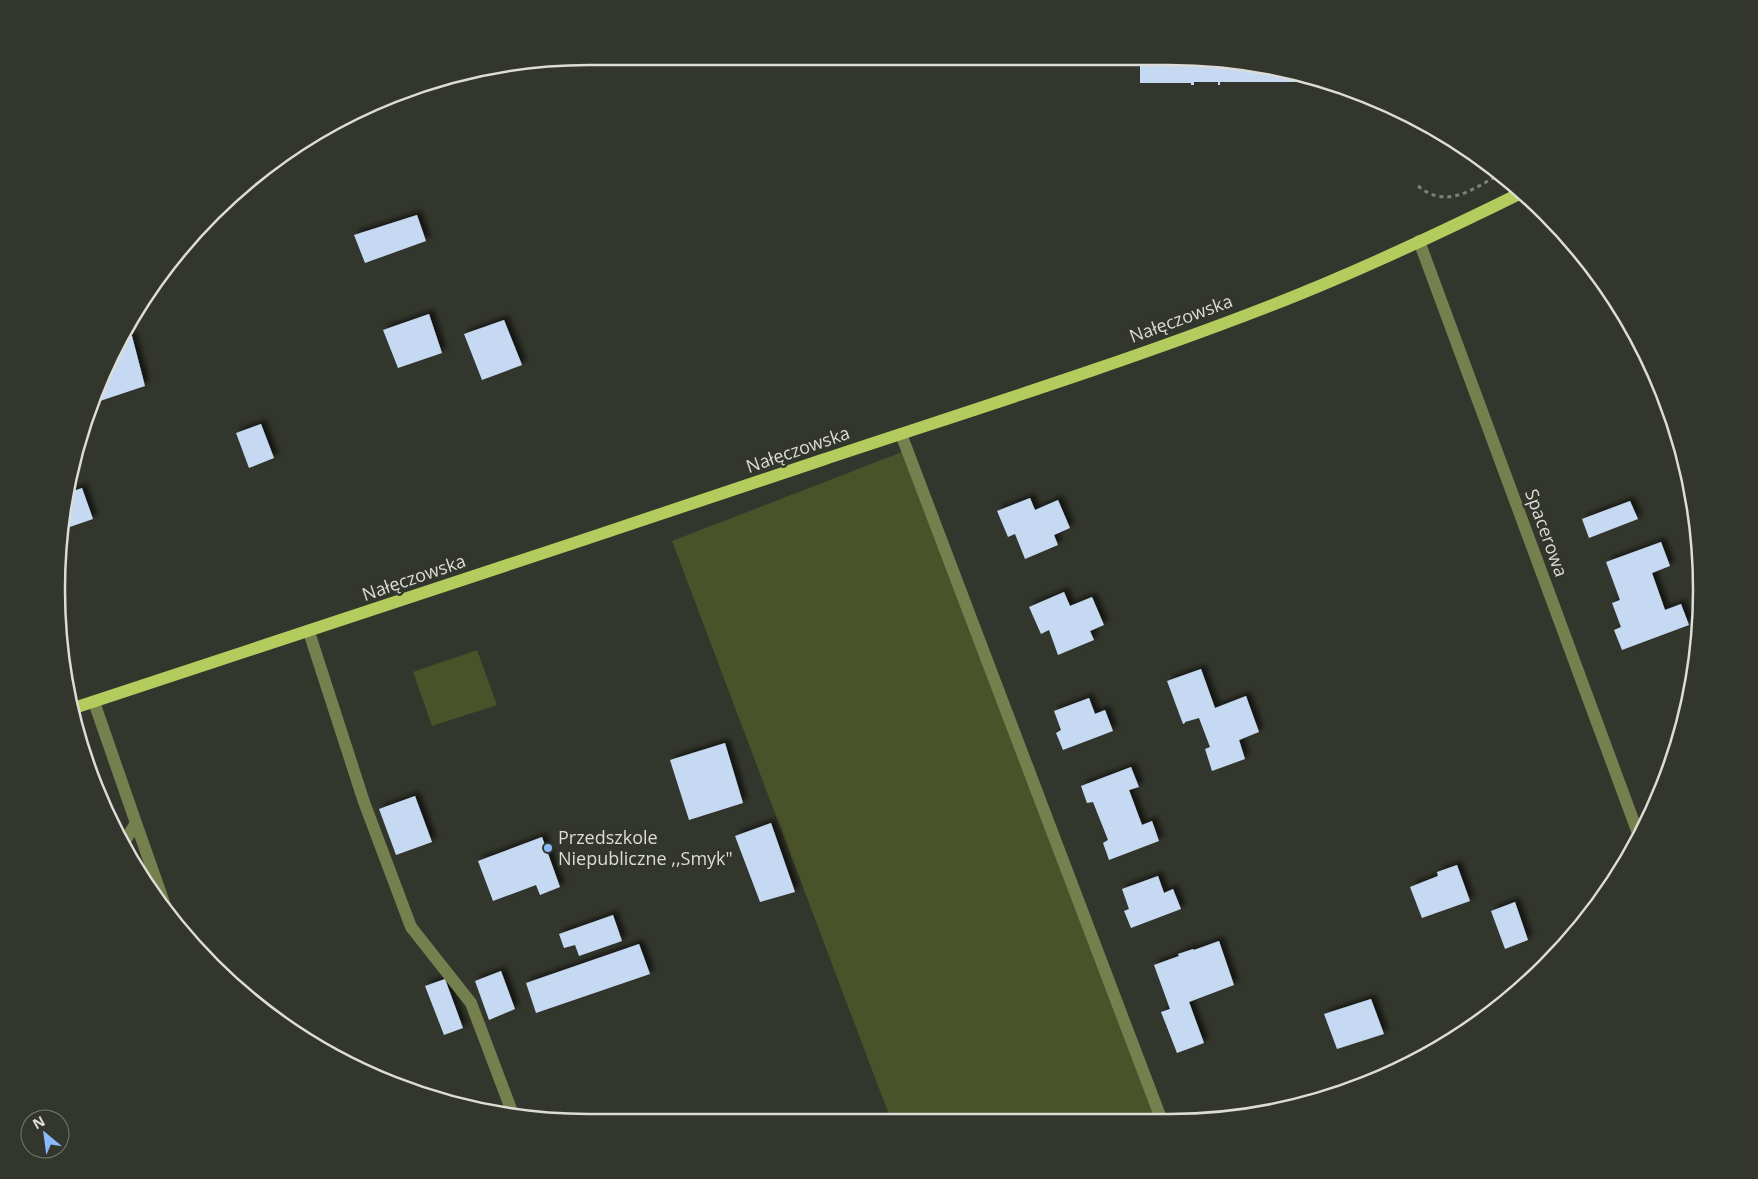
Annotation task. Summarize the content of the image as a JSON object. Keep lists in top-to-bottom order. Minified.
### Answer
{"streets":{"main road":["Nałęczowska"],"street":["Spacerowa"]},"crossings":[["Nałęczowska","Spacerowa"]],"places":["Przedszkole Niepubliczne ,,Smyk\""],"north":"top left"}
